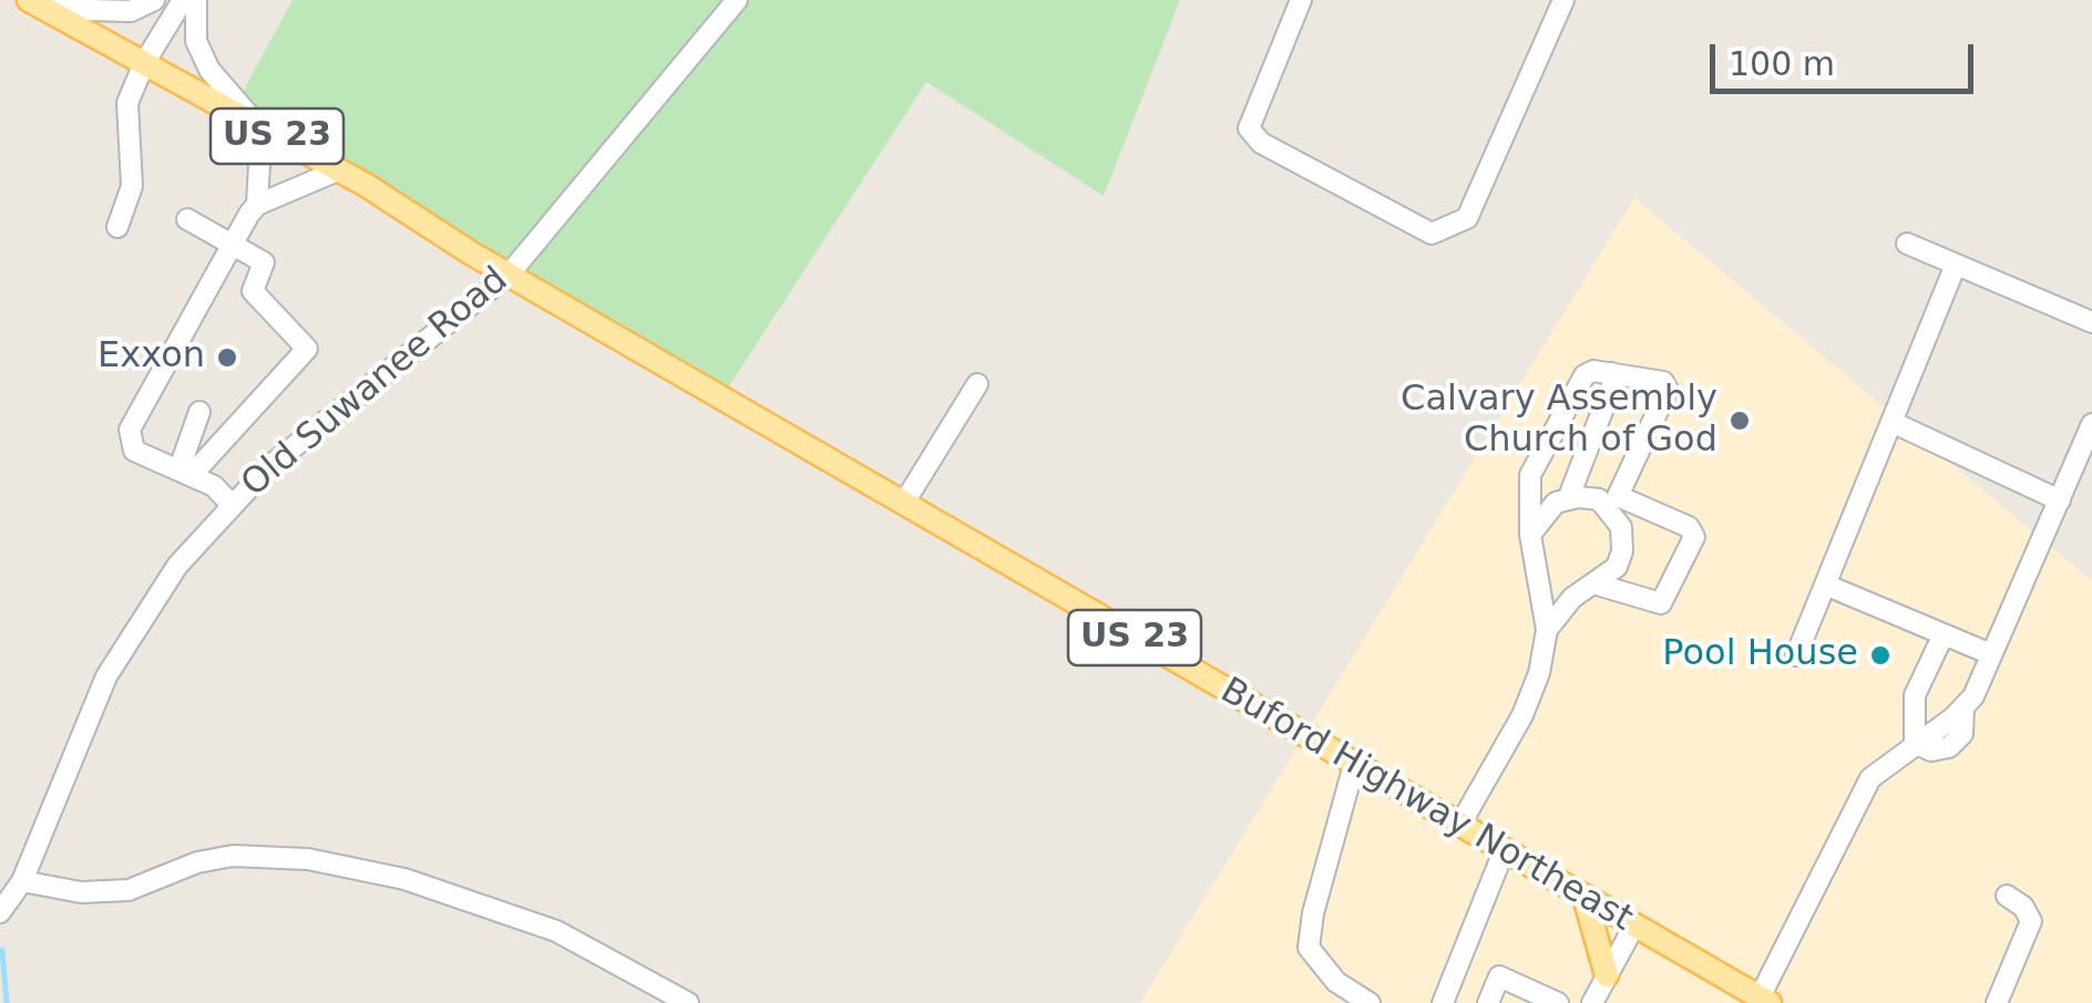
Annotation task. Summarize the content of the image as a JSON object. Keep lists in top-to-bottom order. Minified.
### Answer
{"streets":{"main road":["US 23","Buford Highway Northeast"],"street":["Old Suwanee Road"]},"crossings":[["US 23","Old Suwanee Road"],["US 23","Buford Highway Northeast"],["Old Suwanee Road","Buford Highway Northeast"]],"places":["Exxon","Calvary Assembly Church of God","Pool House"],"scale_bar":"100 m"}
